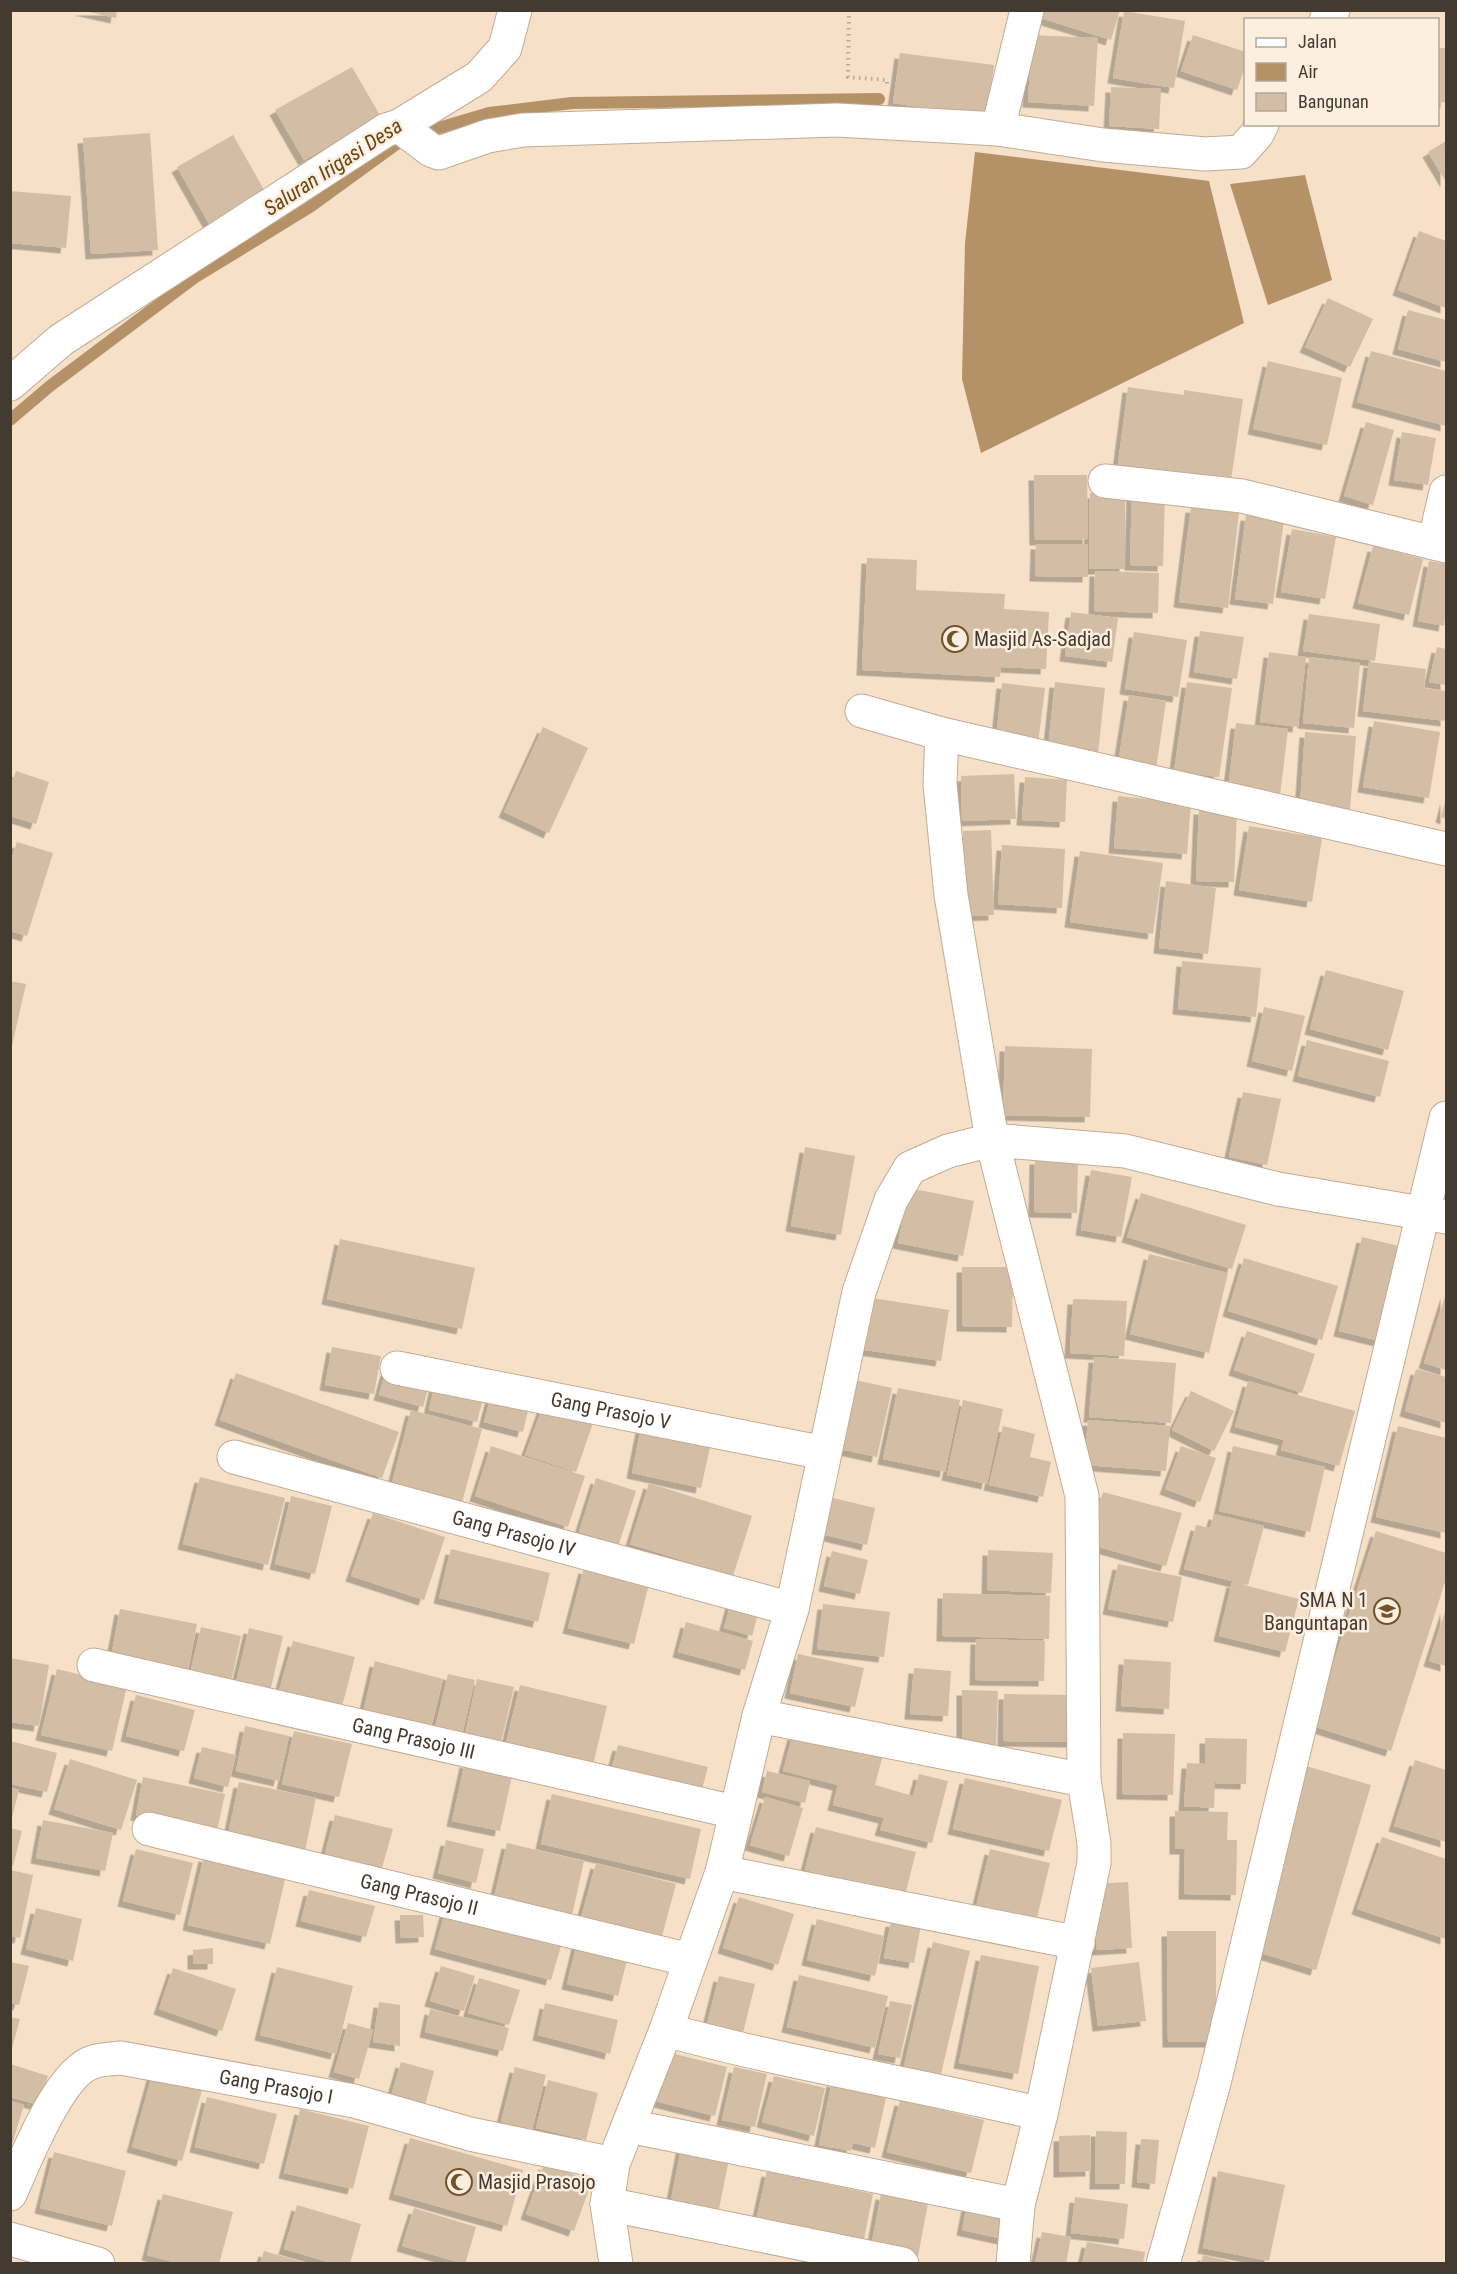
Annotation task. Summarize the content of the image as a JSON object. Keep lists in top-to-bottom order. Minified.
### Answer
{"streets":{"street":["Gang Prasojo V","Gang Prasojo IV","Gang Prasojo III","Gang Prasojo II","Gang Prasojo I"]},"water":["Saluran Irigasi Desa"],"places":{"mosque":["Masjid As-Sadjad","Masjid Prasojo"],"school or university":["SMA N 1 Banguntapan"]},"legend":["Jalan","Air","Bangunan"]}
